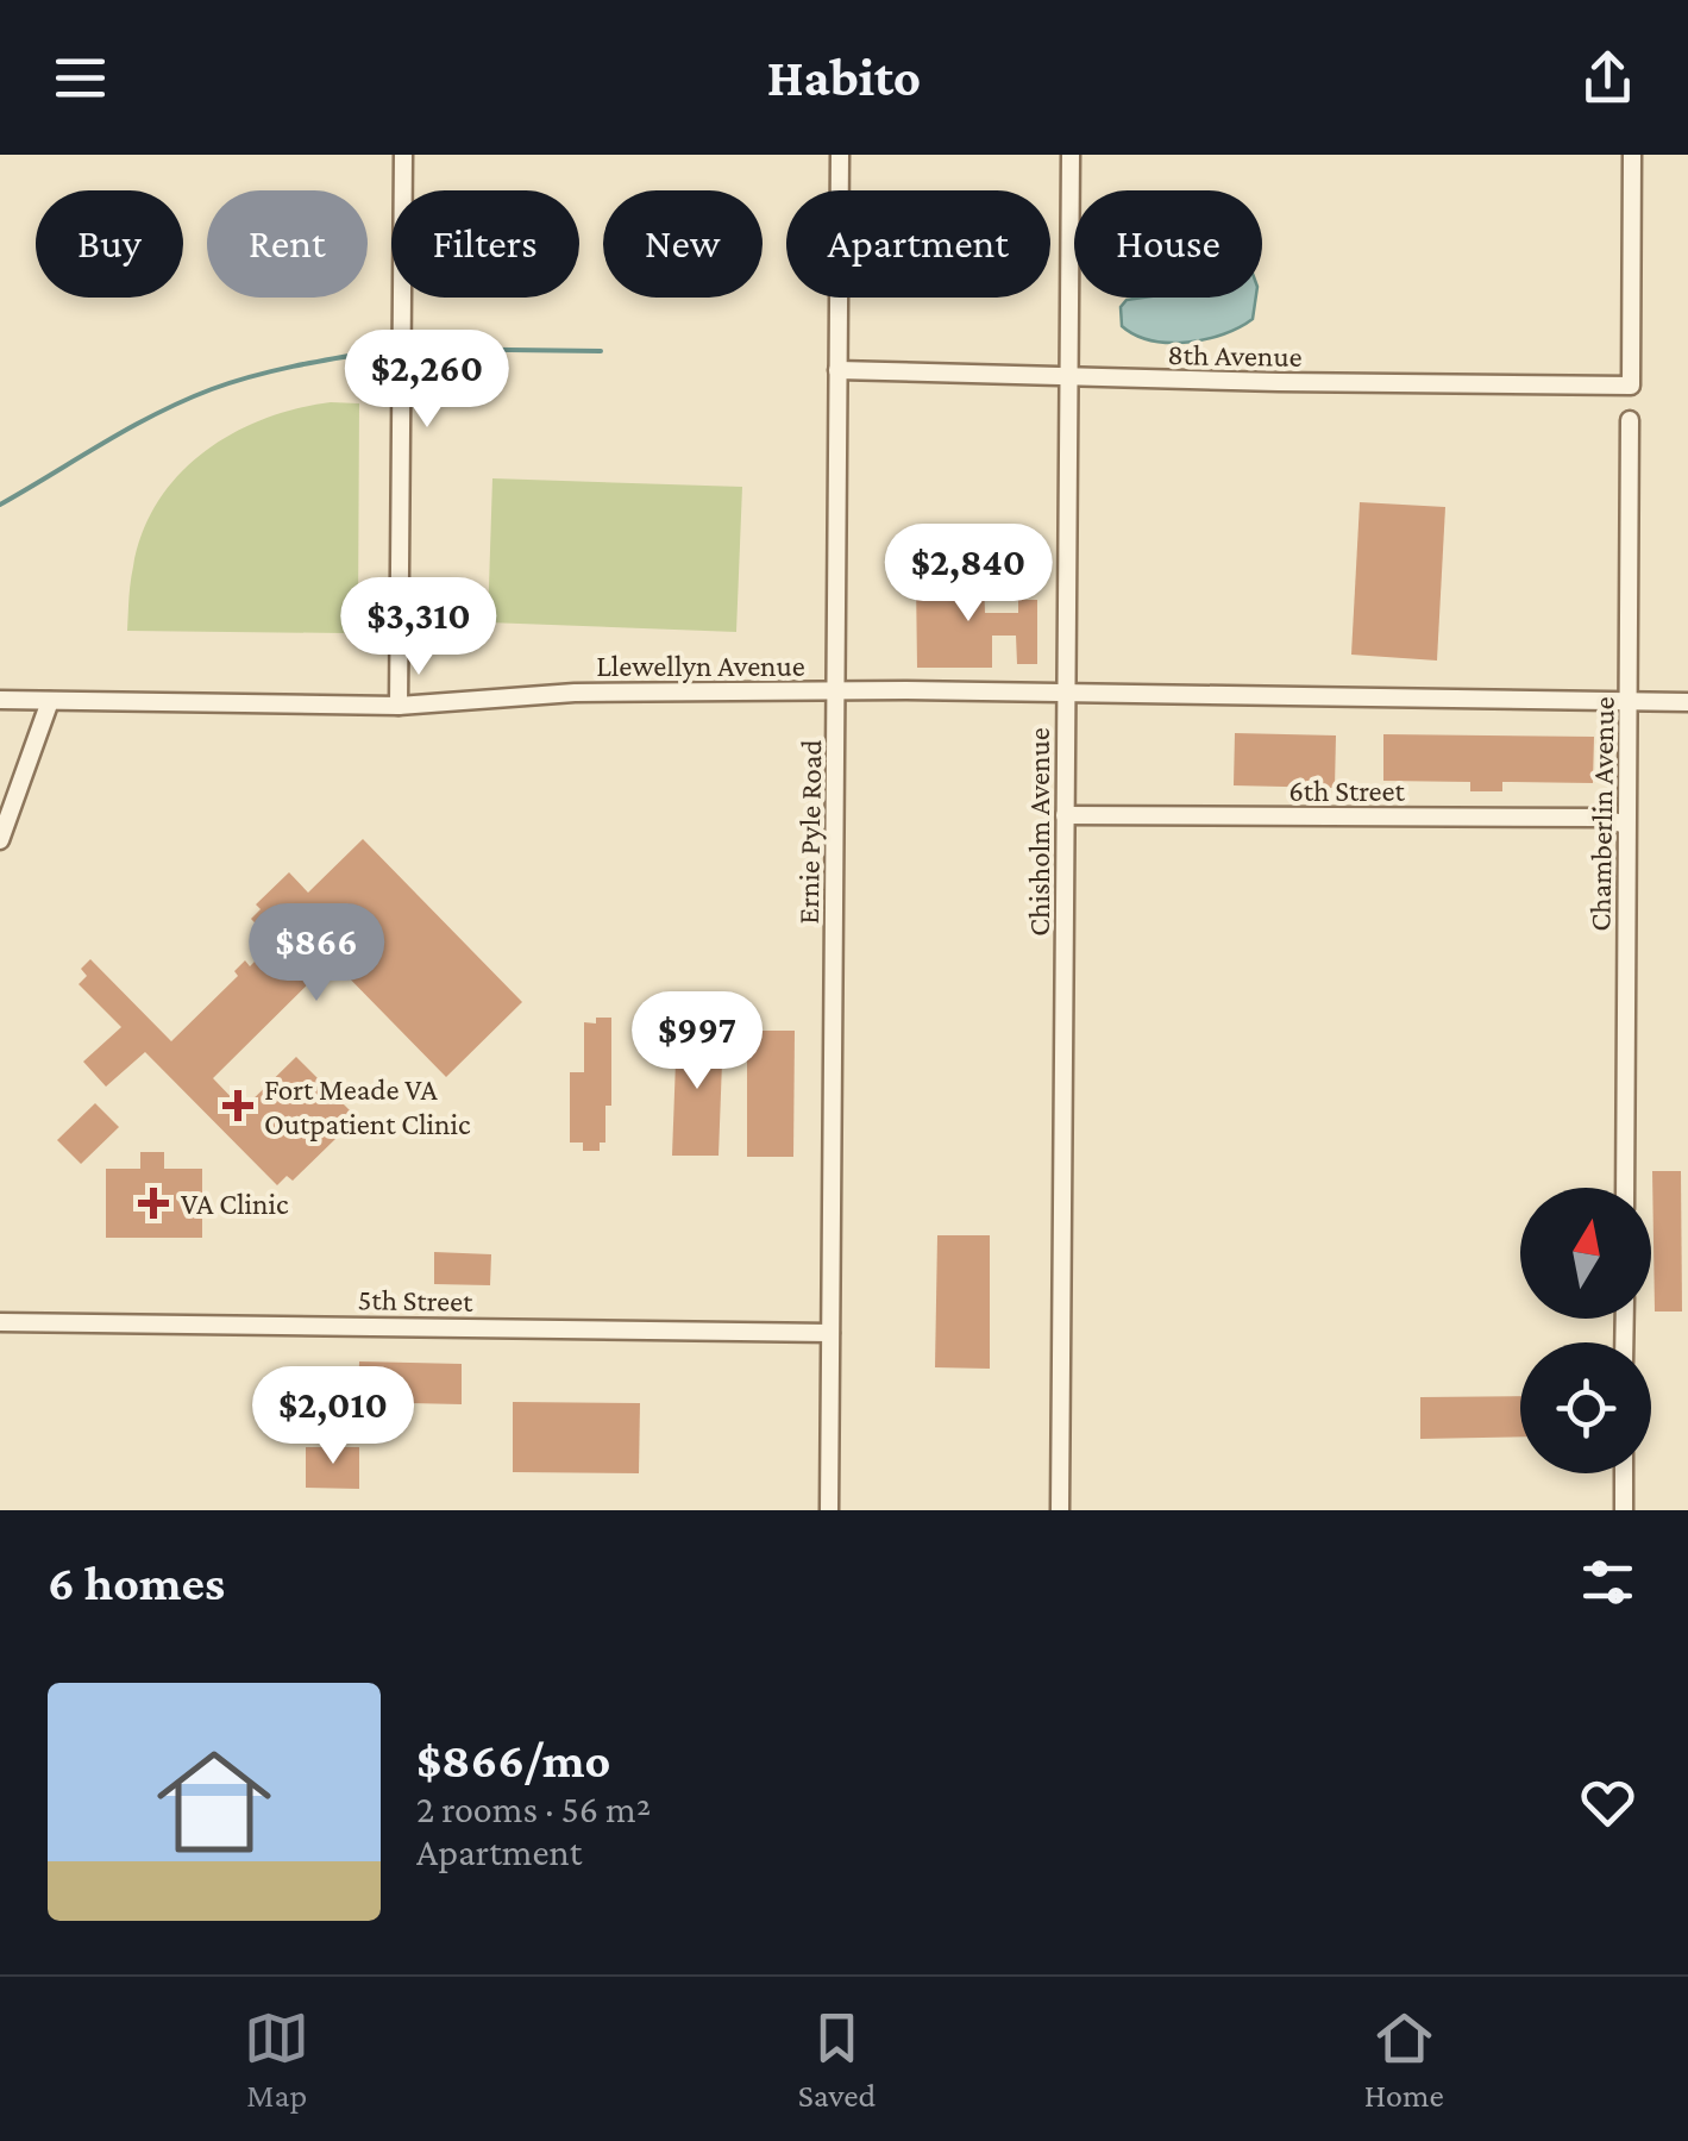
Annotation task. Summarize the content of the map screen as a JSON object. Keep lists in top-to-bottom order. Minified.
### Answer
{"streets":{"street":["8th Avenue","Llewellyn Avenue","6th Street","Chamberlin Avenue","Ernie Pyle Road","Chisholm Avenue","5th Street"]},"crossings":[["8th Avenue","Ernie Pyle Road"],["8th Avenue","Chisholm Avenue"],["Llewellyn Avenue","Chamberlin Avenue"],["Llewellyn Avenue","Ernie Pyle Road"],["Llewellyn Avenue","Chisholm Avenue"],["6th Street","Chamberlin Avenue"],["6th Street","Chisholm Avenue"],["Ernie Pyle Road","5th Street"]],"places":{"health":["Fort Meade VA Outpatient Clinic","VA Clinic"]},"north":"top","page":{"header":"Habito","chip":["Buy","Rent","Filters","New","Apartment","House"],"price":["$2,260","$2,840","$3,310","$866","$997","$2,010"],"heading":"6 homes","list":[{"name":"$866/mo","note":"2 rooms · 56 m² · Apartment"}],"tabs":["Map","Saved","Home"]}}
